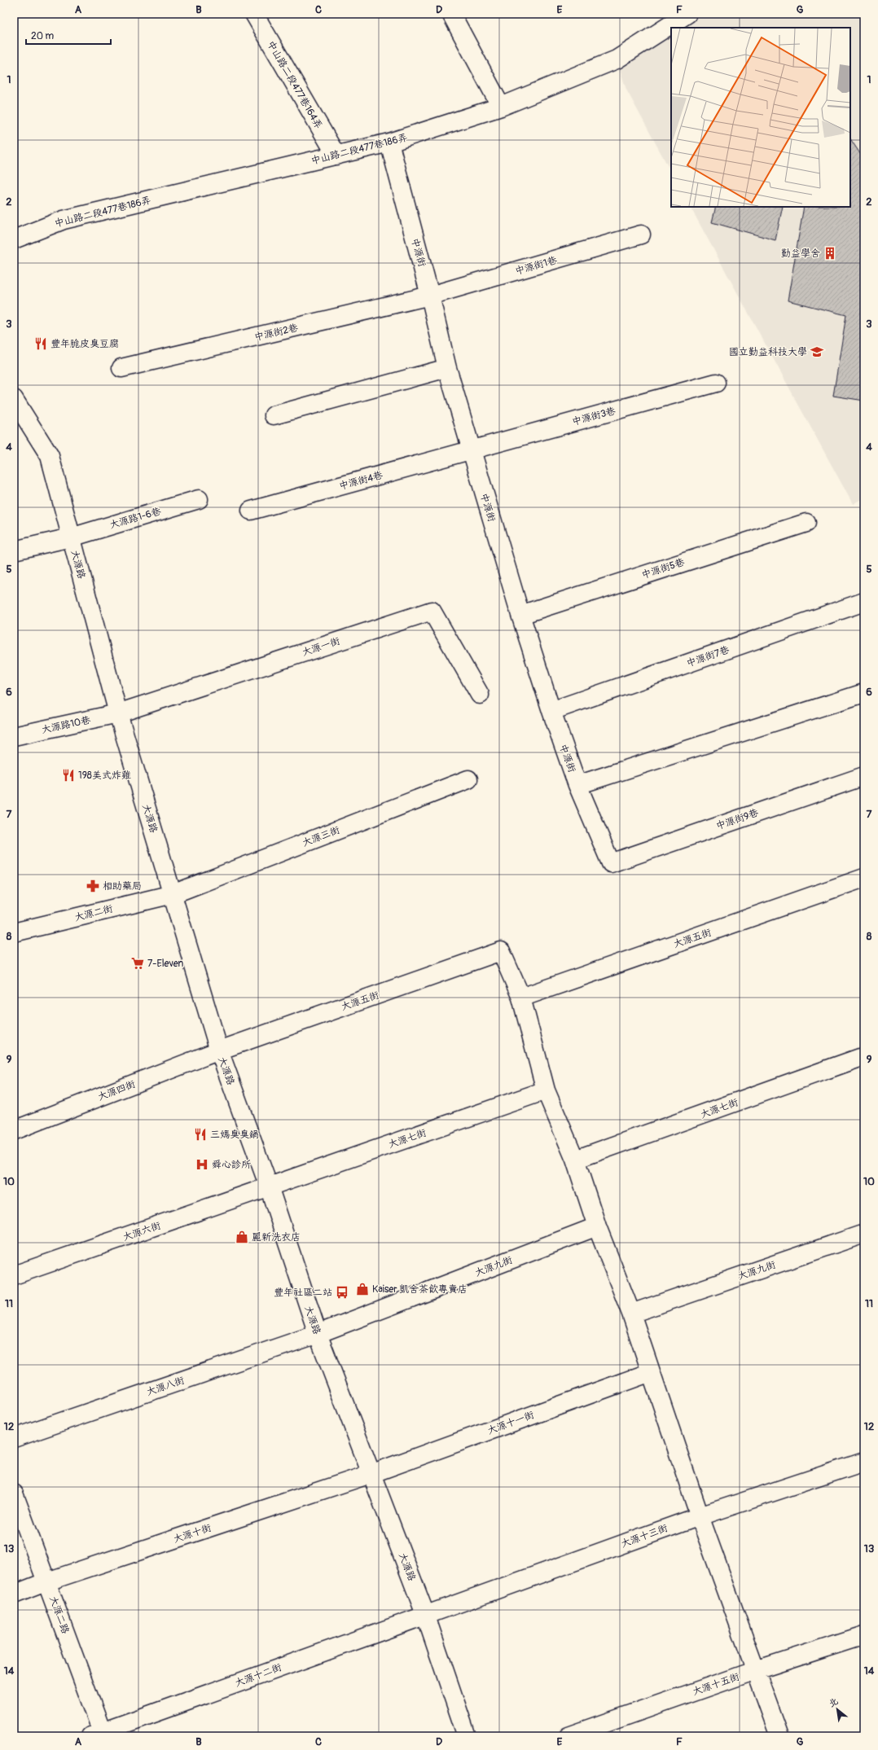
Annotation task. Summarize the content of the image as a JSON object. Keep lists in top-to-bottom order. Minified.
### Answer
{"streets":{"street":["中山路二段477巷164弄","中山路二段477巷186弄","中源街","中源街1巷","中源街2巷","中源街3巷","中源街4巷","大源路1-6巷","大源路","中源街5巷","大源一街","中源街7巷","大源路10巷","中源街9巷","大源三街","大源二街","大源五街","大源四街","大源七街","大源六街","大源九街","大源八街","大源十一街","大源十街","大源十三街","大源二路","大源十二街","大源十五街"]},"crossings":[["中山路二段477巷164弄","中山路二段477巷186弄"],["中山路二段477巷186弄","中源街"],["中源街","中源街1巷"],["中源街","中源街2巷"],["中源街","中源街3巷"],["中源街","中源街4巷"],["中源街","中源街5巷"],["中源街","中源街7巷"],["中源街","中源街9巷"],["中源街1巷","中源街2巷"],["中源街3巷","中源街4巷"],["大源路1-6巷","大源路"],["大源路","大源一街"],["大源路","大源路10巷"],["大源路","大源三街"],["大源路","大源二街"],["大源路","大源五街"],["大源路","大源四街"],["大源路","大源七街"],["大源路","大源六街"],["大源路","大源九街"],["大源路","大源八街"],["大源路","大源十一街"],["大源路","大源十街"],["大源路","大源十三街"],["大源路","大源十二街"],["大源一街","大源路10巷"],["大源三街","大源二街"],["大源五街","大源四街"],["大源七街","大源六街"],["大源九街","大源八街"],["大源十一街","大源十街"],["大源十街","大源二路"],["大源十三街","大源十二街"],["大源二路","大源十二街"]],"places":{"building":["勤益學舍"],"restaurant":["豐年脆皮臭豆腐","198美式炸雞","三媽臭臭鍋"],"school or university":["國立勤益科技大學"],"pharmacy":["相助藥局"],"supermarket":["7-Eleven"],"hospital":["舜心診所"],"shop":["麗新洗衣店","Kaiser 凱舍茶飲專賣店"],"bus stop":["豐年社區二站"]},"scale_bar":"20 m","north":"top left","grid":{"columns":["A","B","C","D","E","F","G"],"rows":["1","2","3","4","5","6","7","8","9","10","11","12","13","14"]}}
